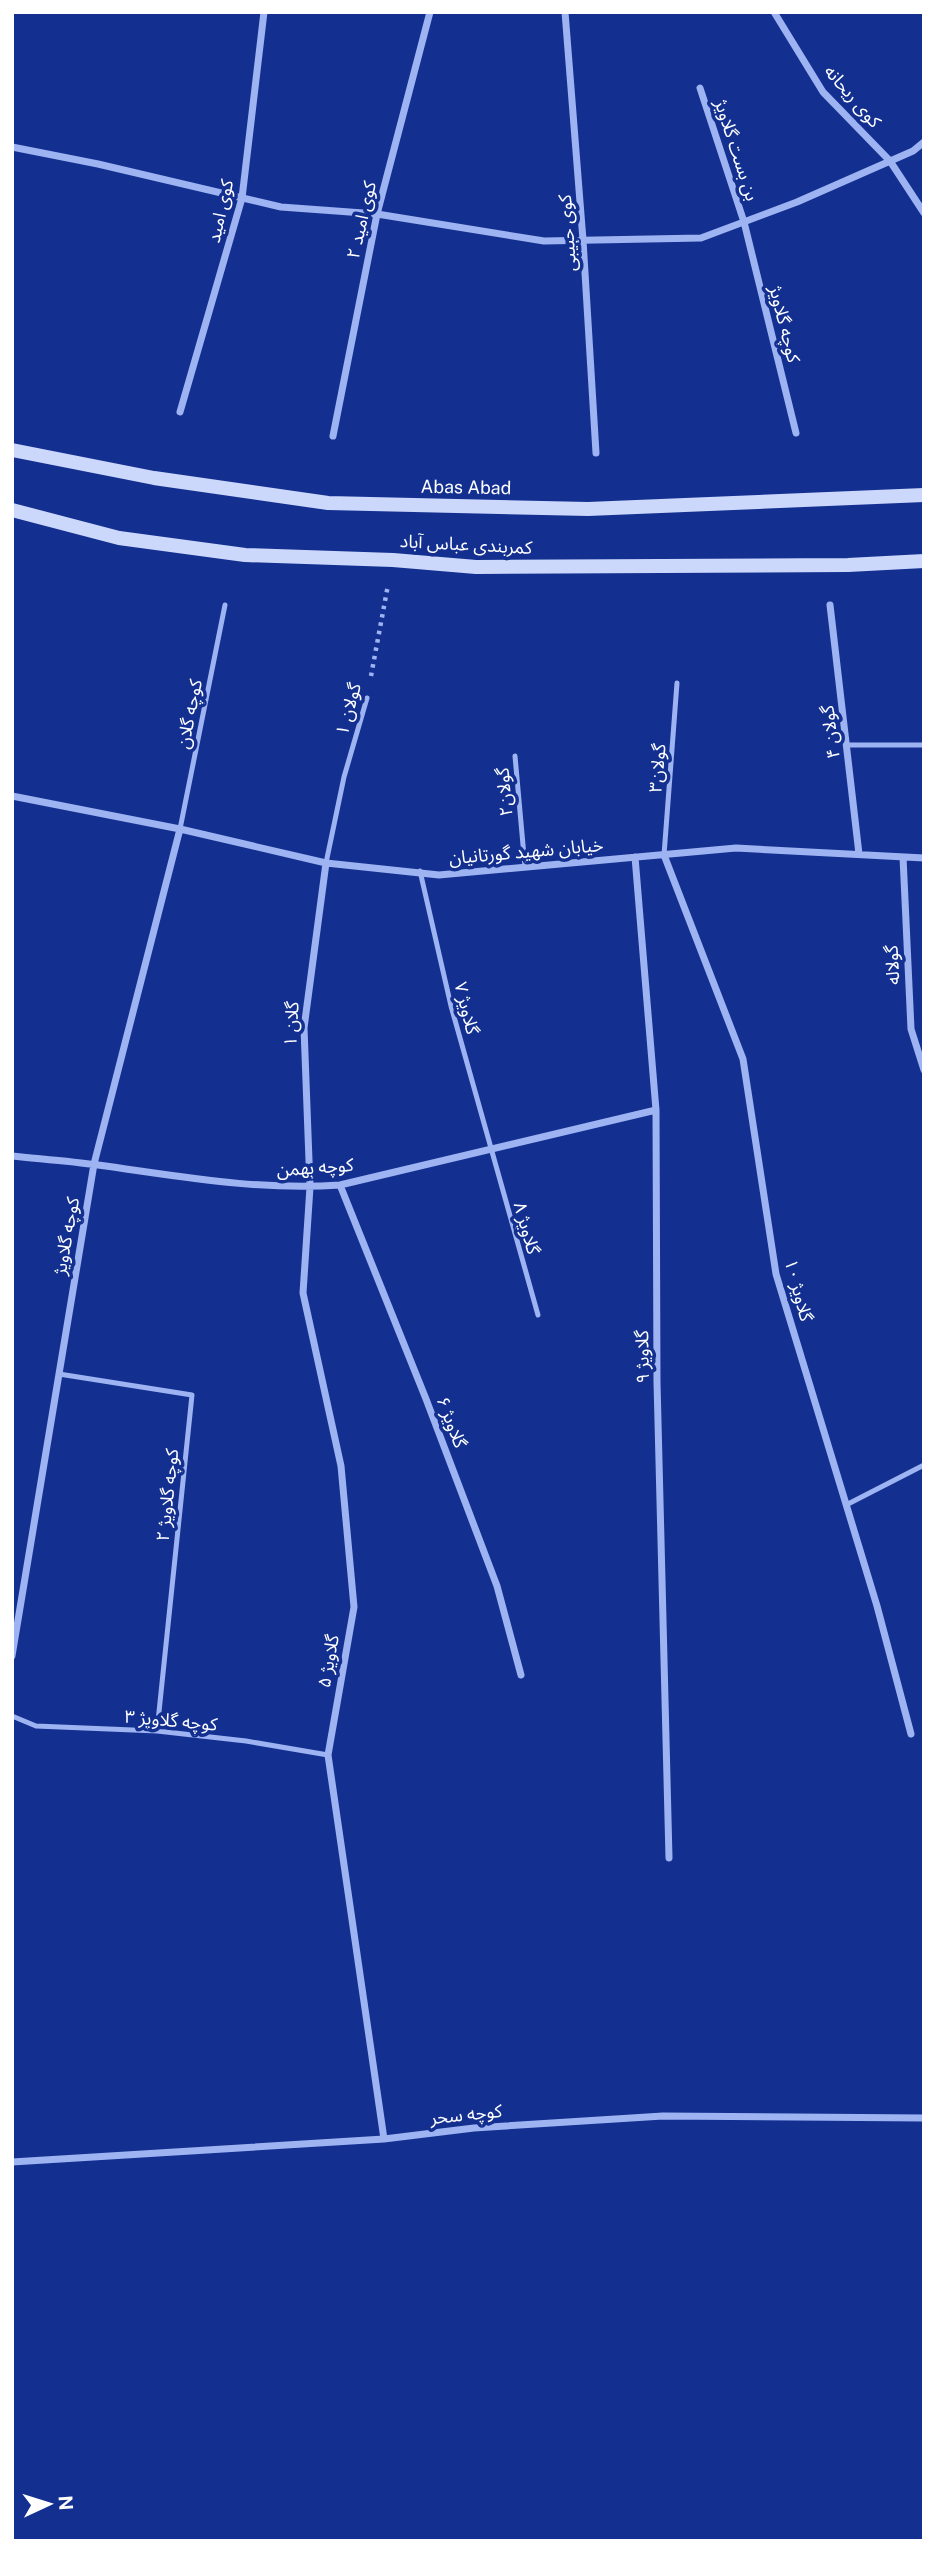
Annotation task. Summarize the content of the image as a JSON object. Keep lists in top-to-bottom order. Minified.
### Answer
{"streets":{"main road":["Abas Abad","کمربندی عباس آباد"],"street":["کوی ریحانه","بن بست گلاویژ","کوی امید","کوی امید ۲","کوی حبیبی","کوچه گلاویژ","گولان ۴","خیابان شهید گورتانیان","گولاله","گلان ۱","کوچه بهمن","گلاویژ ۱۰","گلاویژ ۹","گلاویژ ۶","گلاویژ ۵","کوچه سحر"],"lane":["گولان ۱","کوچه گلان","گولان۳","گولان۲","گلاویژ ۷","گلاویژ ۸","کوچه گلاویژ ۲","کوچه گلاویژ ۳"]},"crossings":[["بن بست گلاویژ","کوچه گلاویژ"],["کوچه گلاویژ","کوچه گلان"],["کوچه گلاویژ","خیابان شهید گورتانیان"],["کوچه گلاویژ","کوچه بهمن"],["کوچه گلاویژ","کوچه گلاویژ ۲"],["کمربندی عباس آباد","گولان ۱"],["گولان ۱","خیابان شهید گورتانیان"],["گولان ۱","گلان ۱"],["کوچه گلان","خیابان شهید گورتانیان"],["گولان ۴","خیابان شهید گورتانیان"],["گولان۳","خیابان شهید گورتانیان"],["گولان۳","گلاویژ ۱۰"],["گولان۲","خیابان شهید گورتانیان"],["خیابان شهید گورتانیان","گولاله"],["خیابان شهید گورتانیان","گلاویژ ۷"],["خیابان شهید گورتانیان","گلان ۱"],["خیابان شهید گورتانیان","گلاویژ ۱۰"],["خیابان شهید گورتانیان","گلاویژ ۹"],["گلاویژ ۷","کوچه بهمن"],["گلاویژ ۷","گلاویژ ۸"],["گلان ۱","کوچه بهمن"],["گلان ۱","گلاویژ ۵"],["کوچه بهمن","گلاویژ ۸"],["کوچه بهمن","گلاویژ ۹"],["کوچه بهمن","گلاویژ ۶"],["کوچه بهمن","گلاویژ ۵"],["کوچه گلاویژ ۲","کوچه گلاویژ ۳"],["گلاویژ ۵","کوچه گلاویژ ۳"],["گلاویژ ۵","کوچه سحر"]],"north":"right"}
